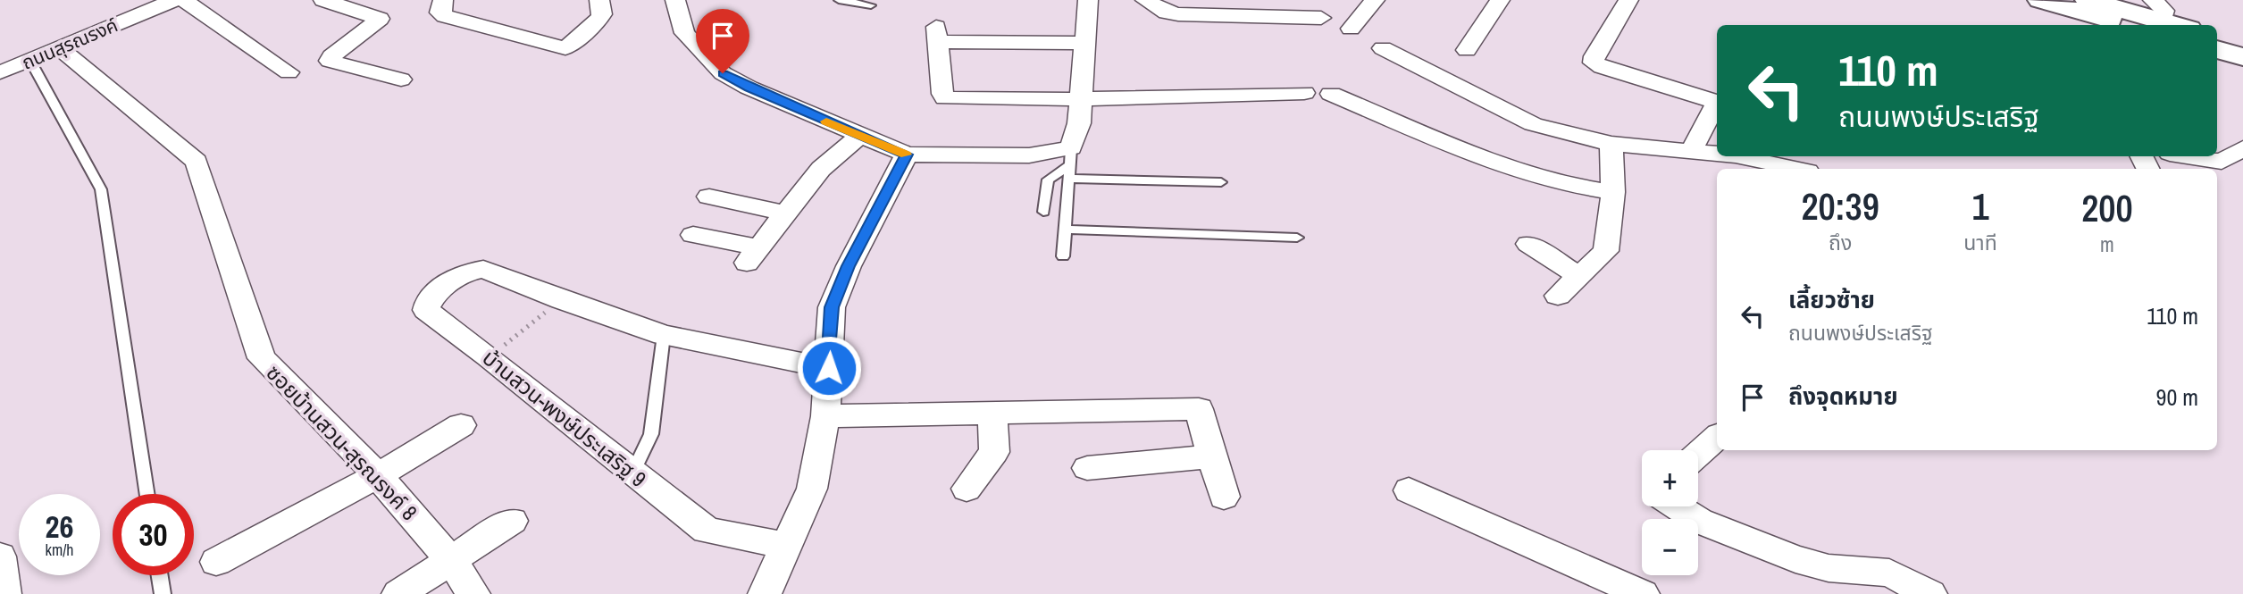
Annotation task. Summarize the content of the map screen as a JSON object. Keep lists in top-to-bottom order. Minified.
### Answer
{"streets":{"street":["ถนนสุรณรงค์","บ้านสวน-พงษ์ประเสริฐ 9","ซอยบ้านสวน-สุรณรงค์ 8"]},"crossings":[["ถนนสุรณรงค์","ซอยบ้านสวน-สุรณรงค์ 8"]],"page":{"turn":["110 m","ถนนพงษ์ประเสริฐ"],"eta":["20:39","ถึง","1","นาที","200","m"],"list":[{"name":"เลี้ยวซ้าย","note":"ถนนพงษ์ประเสริฐ","value":"110 m"},{"name":"ถึงจุดหมาย","value":"90 m"}],"map_buttons":["+","−"],"speed":"26 km/h","limit":"30"}}
